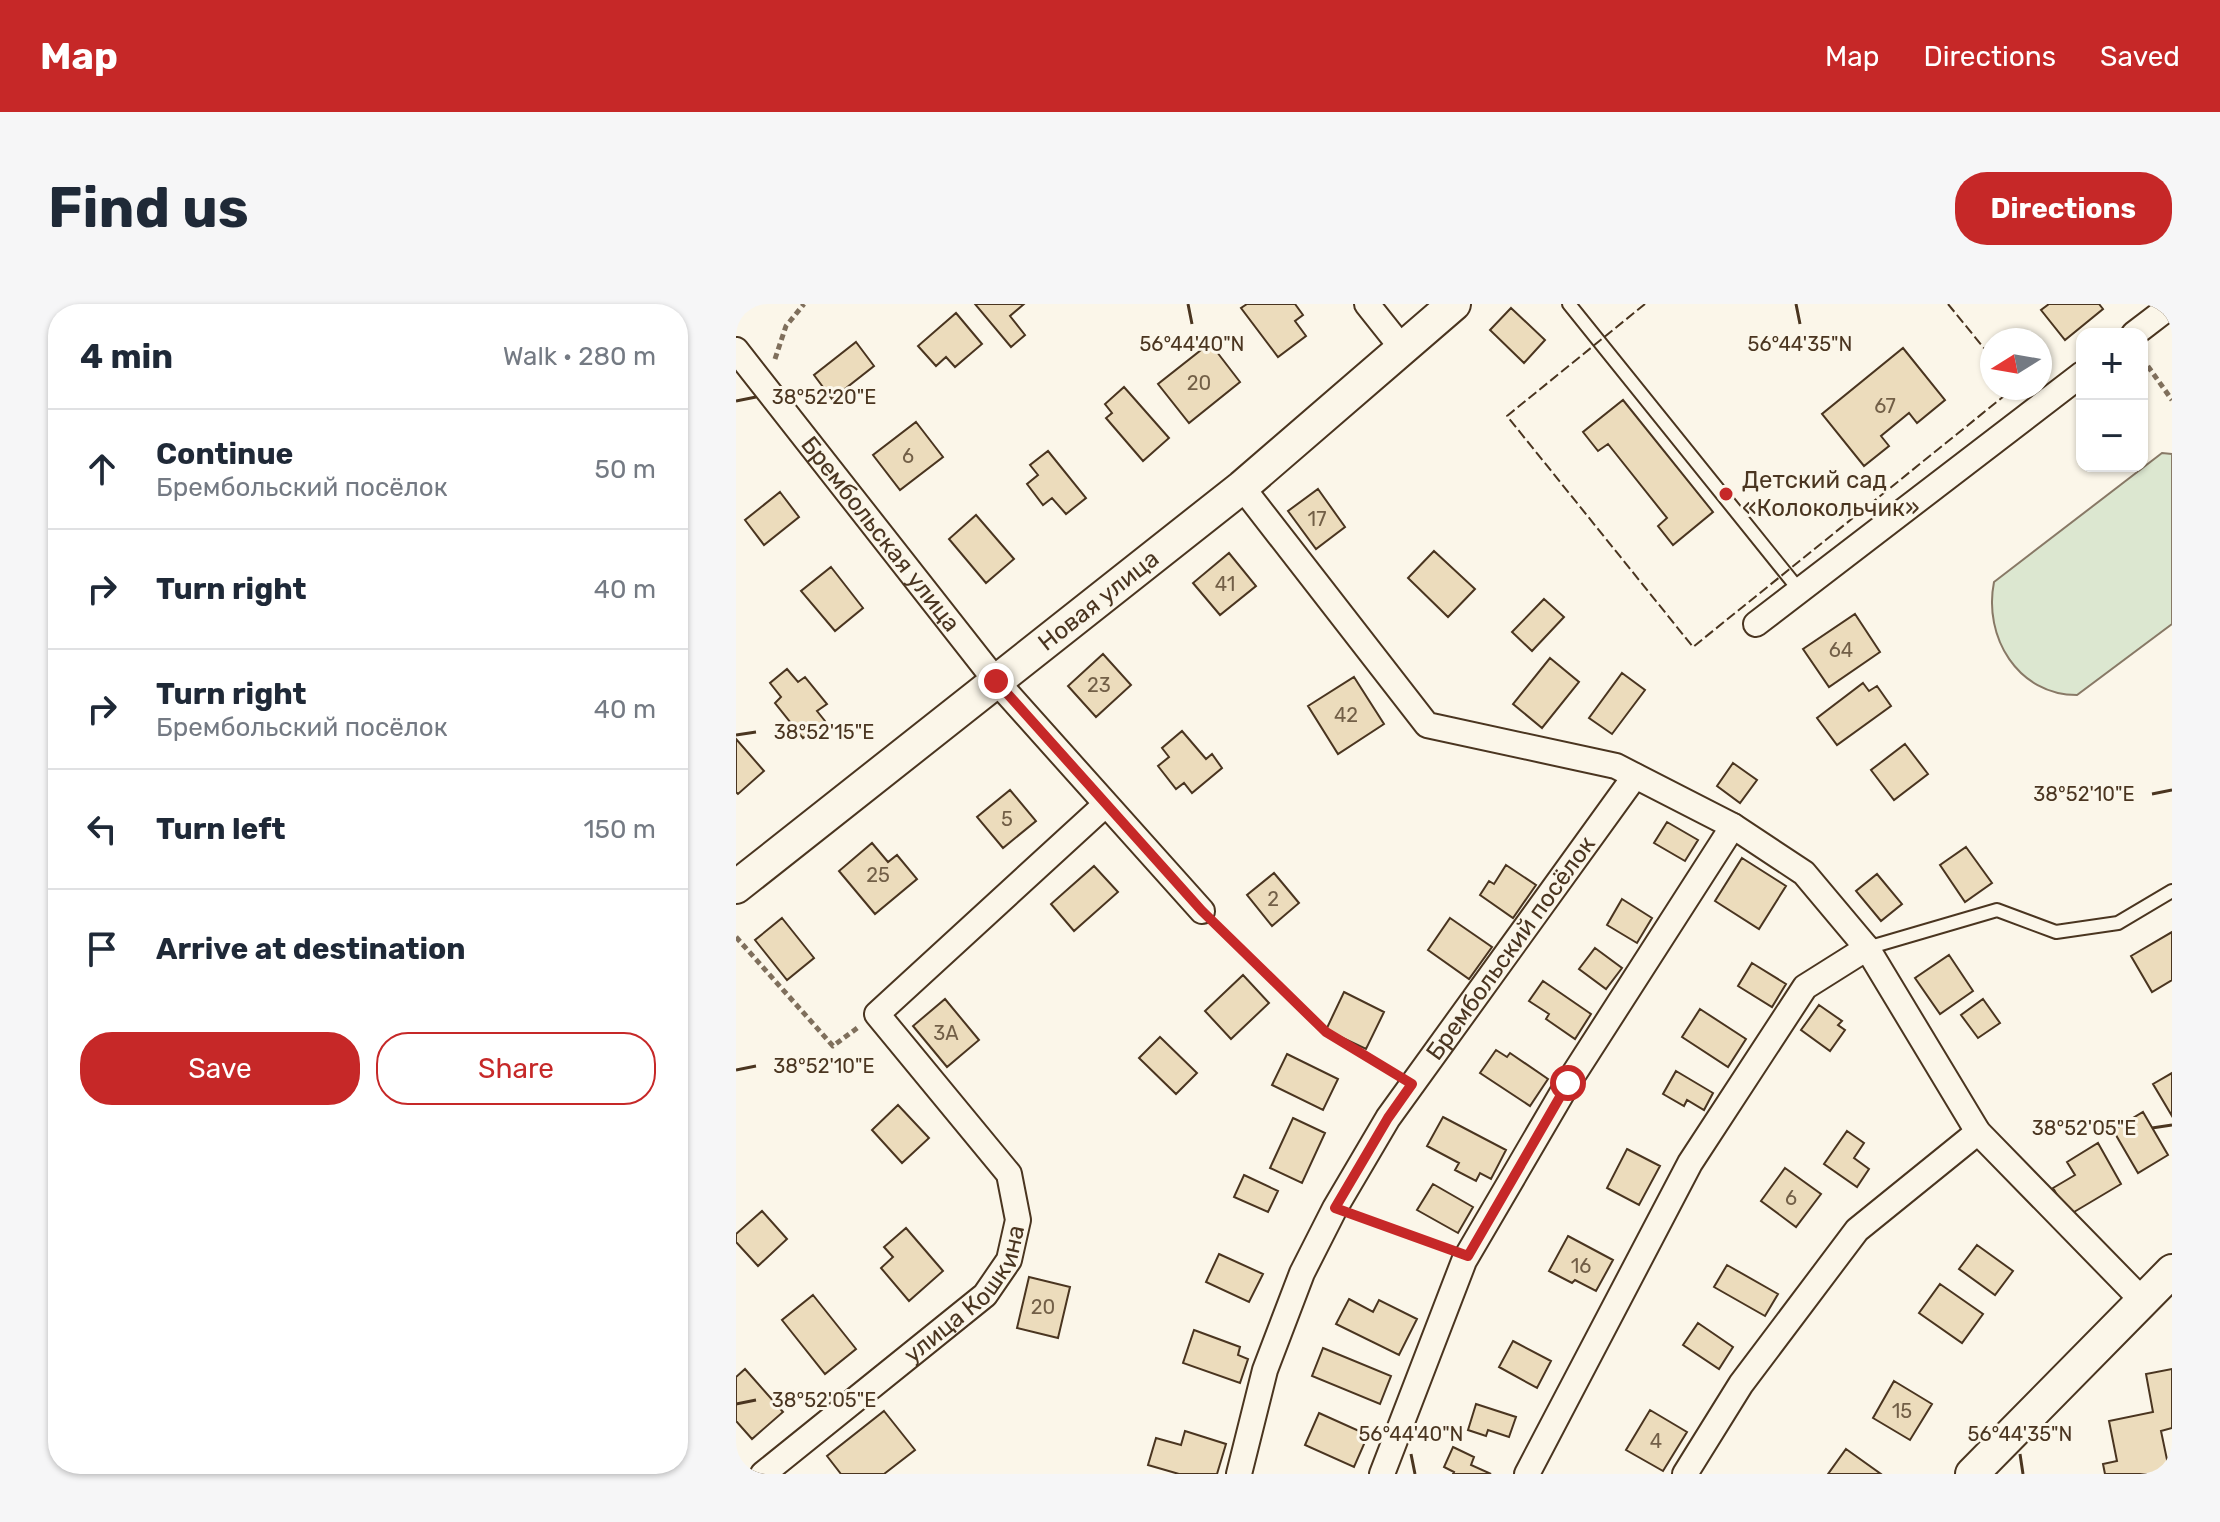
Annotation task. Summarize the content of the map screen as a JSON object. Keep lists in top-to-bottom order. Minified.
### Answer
{"streets":{"street":["Брембольская улица","Новая улица","Брембольский посёлок","улица Кошкина"]},"crossings":[["Брембольская улица","Новая улица"]],"places":["Детский сад «Колокольчик»"],"house_numbers":["20","67","6","17","41","64","23","42","5","25","2","3А","6","16","20","15","4"],"north":"left","page":{"header":"Map","nav":["Map","Directions","Saved"],"buttons":["Directions",["Save","Share"]],"title":"Find us","heading":["4 min","Walk · 280 m"],"map_buttons":["+","−"],"list":[["Continue","Брембольский посёлок","50 m"],["Turn right","40 m"],["Turn right","Брембольский посёлок","40 m"],["Turn left","150 m"],"Arrive at destination"]},"coordinates":["56°44'40\"N","56°44'35\"N","38°52'20\"E","38°52'15\"E","38°52'10\"E","38°52'05\"E"]}
